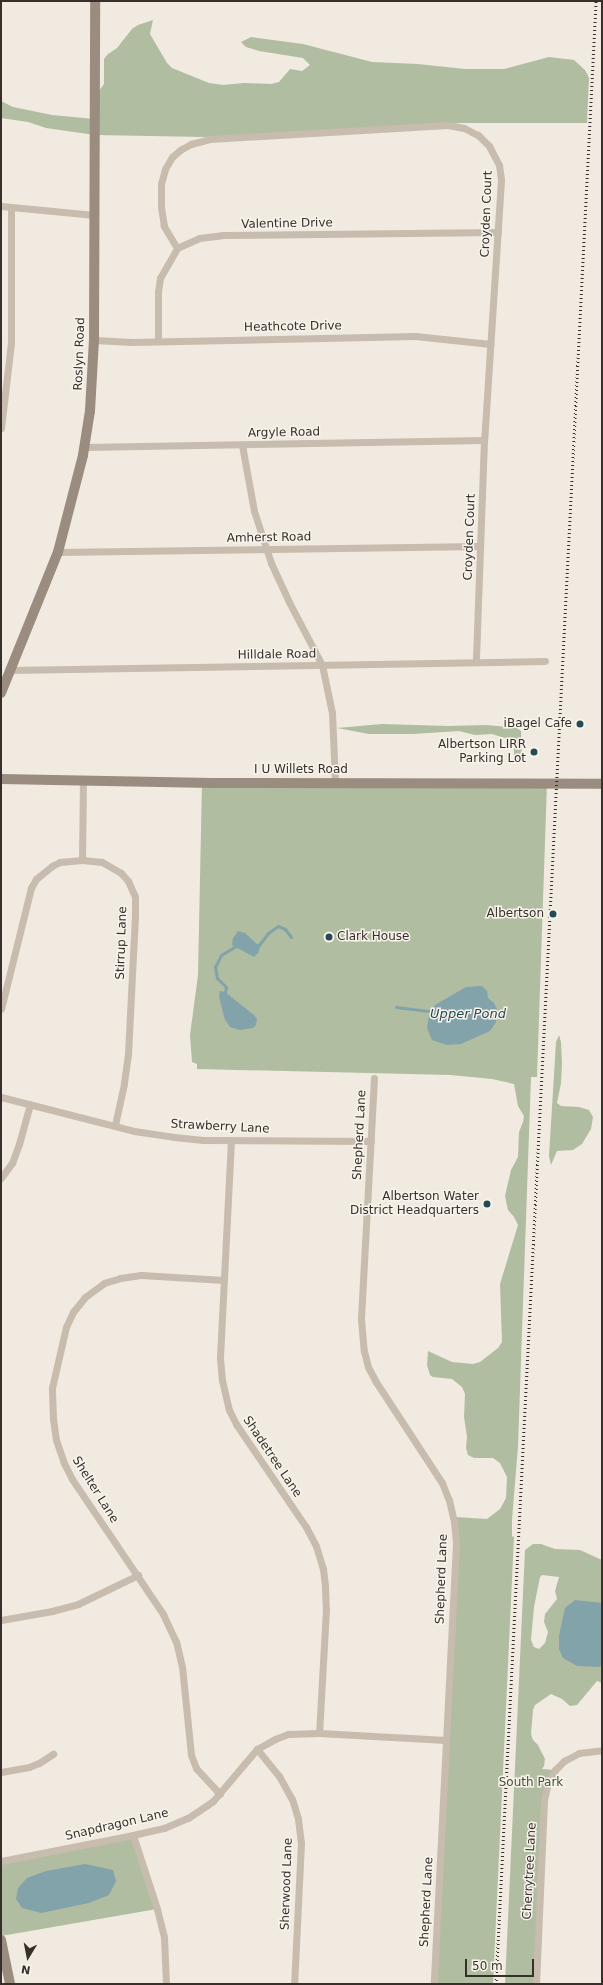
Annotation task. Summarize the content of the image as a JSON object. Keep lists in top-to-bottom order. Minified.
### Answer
{"streets":{"main road":["Roslyn Road","I U Willets Road"],"street":["Croyden Court","Valentine Drive","Heathcote Drive","Argyle Road","Amherst Road","Hilldale Road","Stirrup Lane","Strawberry Lane","Shepherd Lane","Shadetree Lane","Shelter Lane","Snapdragon Lane","Cherrytree Lane","Sherwood Lane"]},"crossings":[["Croyden Court","Valentine Drive"],["Croyden Court","Heathcote Drive"],["Croyden Court","Argyle Road"],["Croyden Court","Amherst Road"],["Croyden Court","Hilldale Road"],["Heathcote Drive","Roslyn Road"],["Roslyn Road","Argyle Road"],["Roslyn Road","Amherst Road"],["Roslyn Road","Hilldale Road"],["Stirrup Lane","Strawberry Lane"],["Strawberry Lane","Shepherd Lane"],["Strawberry Lane","Shadetree Lane"],["Shepherd Lane","Snapdragon Lane"],["Shadetree Lane","Shelter Lane"],["Shadetree Lane","Snapdragon Lane"],["Shelter Lane","Snapdragon Lane"],["Snapdragon Lane","Sherwood Lane"]],"water":["Upper Pond"],"parks":["South Park"],"places":["iBagel Cafe","Albertson LIRR Parking Lot","Albertson","Clark House","Albertson Water District Headquarters"],"scale_bar":"50 m","north":"bottom"}
